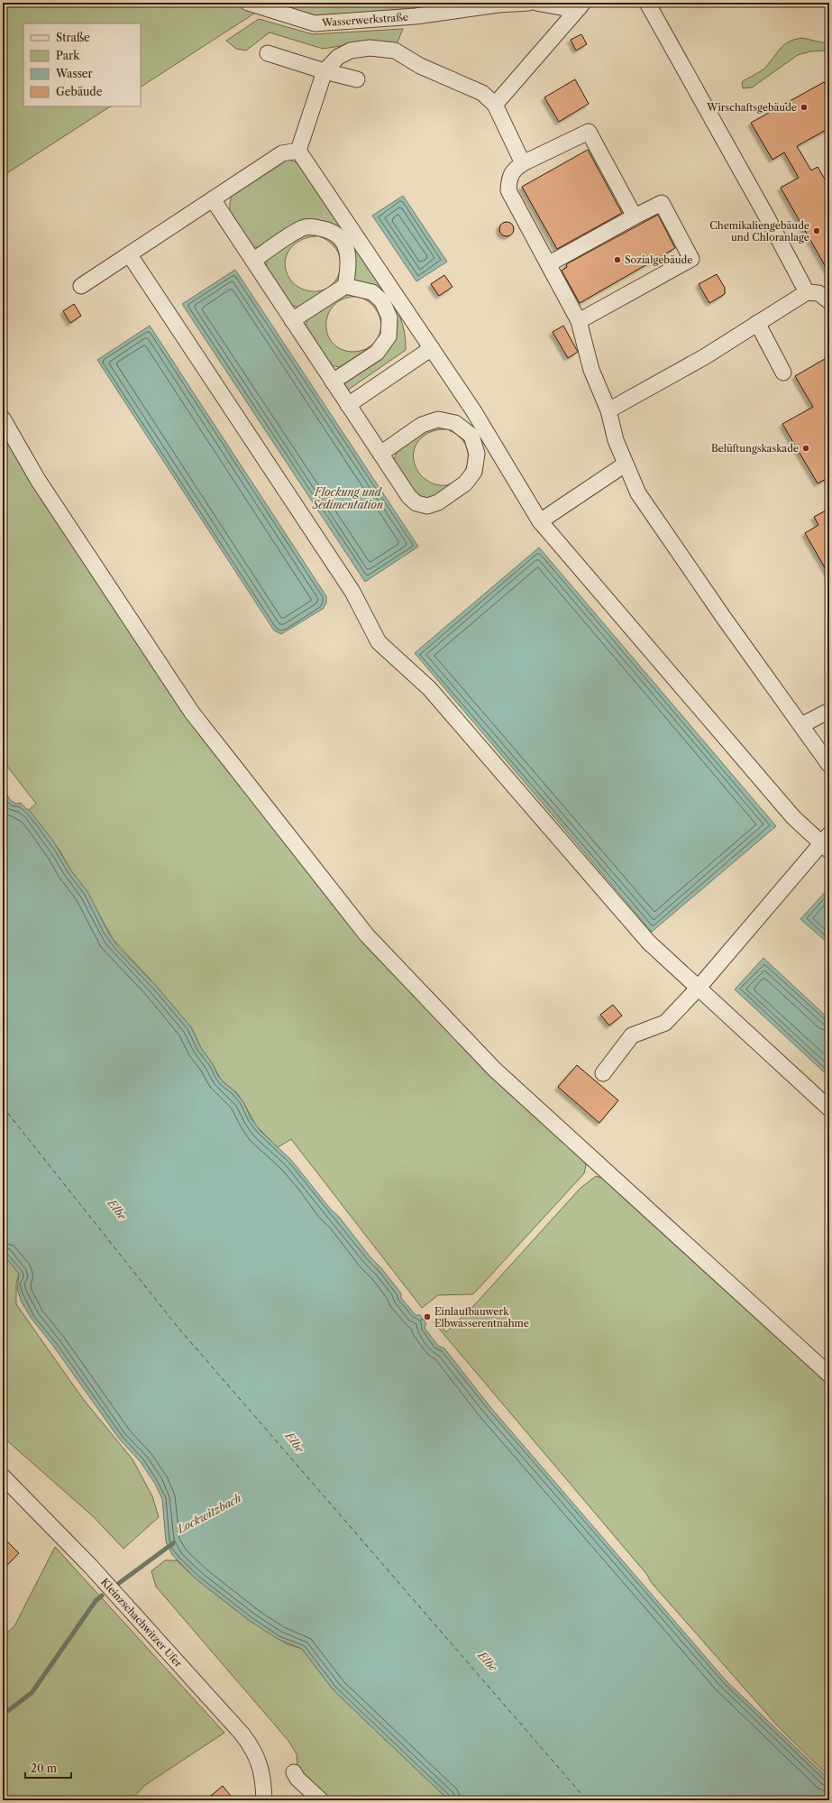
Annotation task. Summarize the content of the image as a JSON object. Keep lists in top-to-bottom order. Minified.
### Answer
{"streets":{"street":["Wasserwerkstraße","Kleinzschachwitzer Ufer"]},"water":["Flockung und Sedimentation","Elbe","Lockwitzbach"],"places":["Wirschaftsgebäude","Chemikaliengebäude und Chloranlage","Sozialgebäude","Belüftungskaskade","Einlaufbauwerk Elbwasserentnahme"],"legend":["Straße","Park","Wasser","Gebäude"],"scale_bar":"20 m"}
